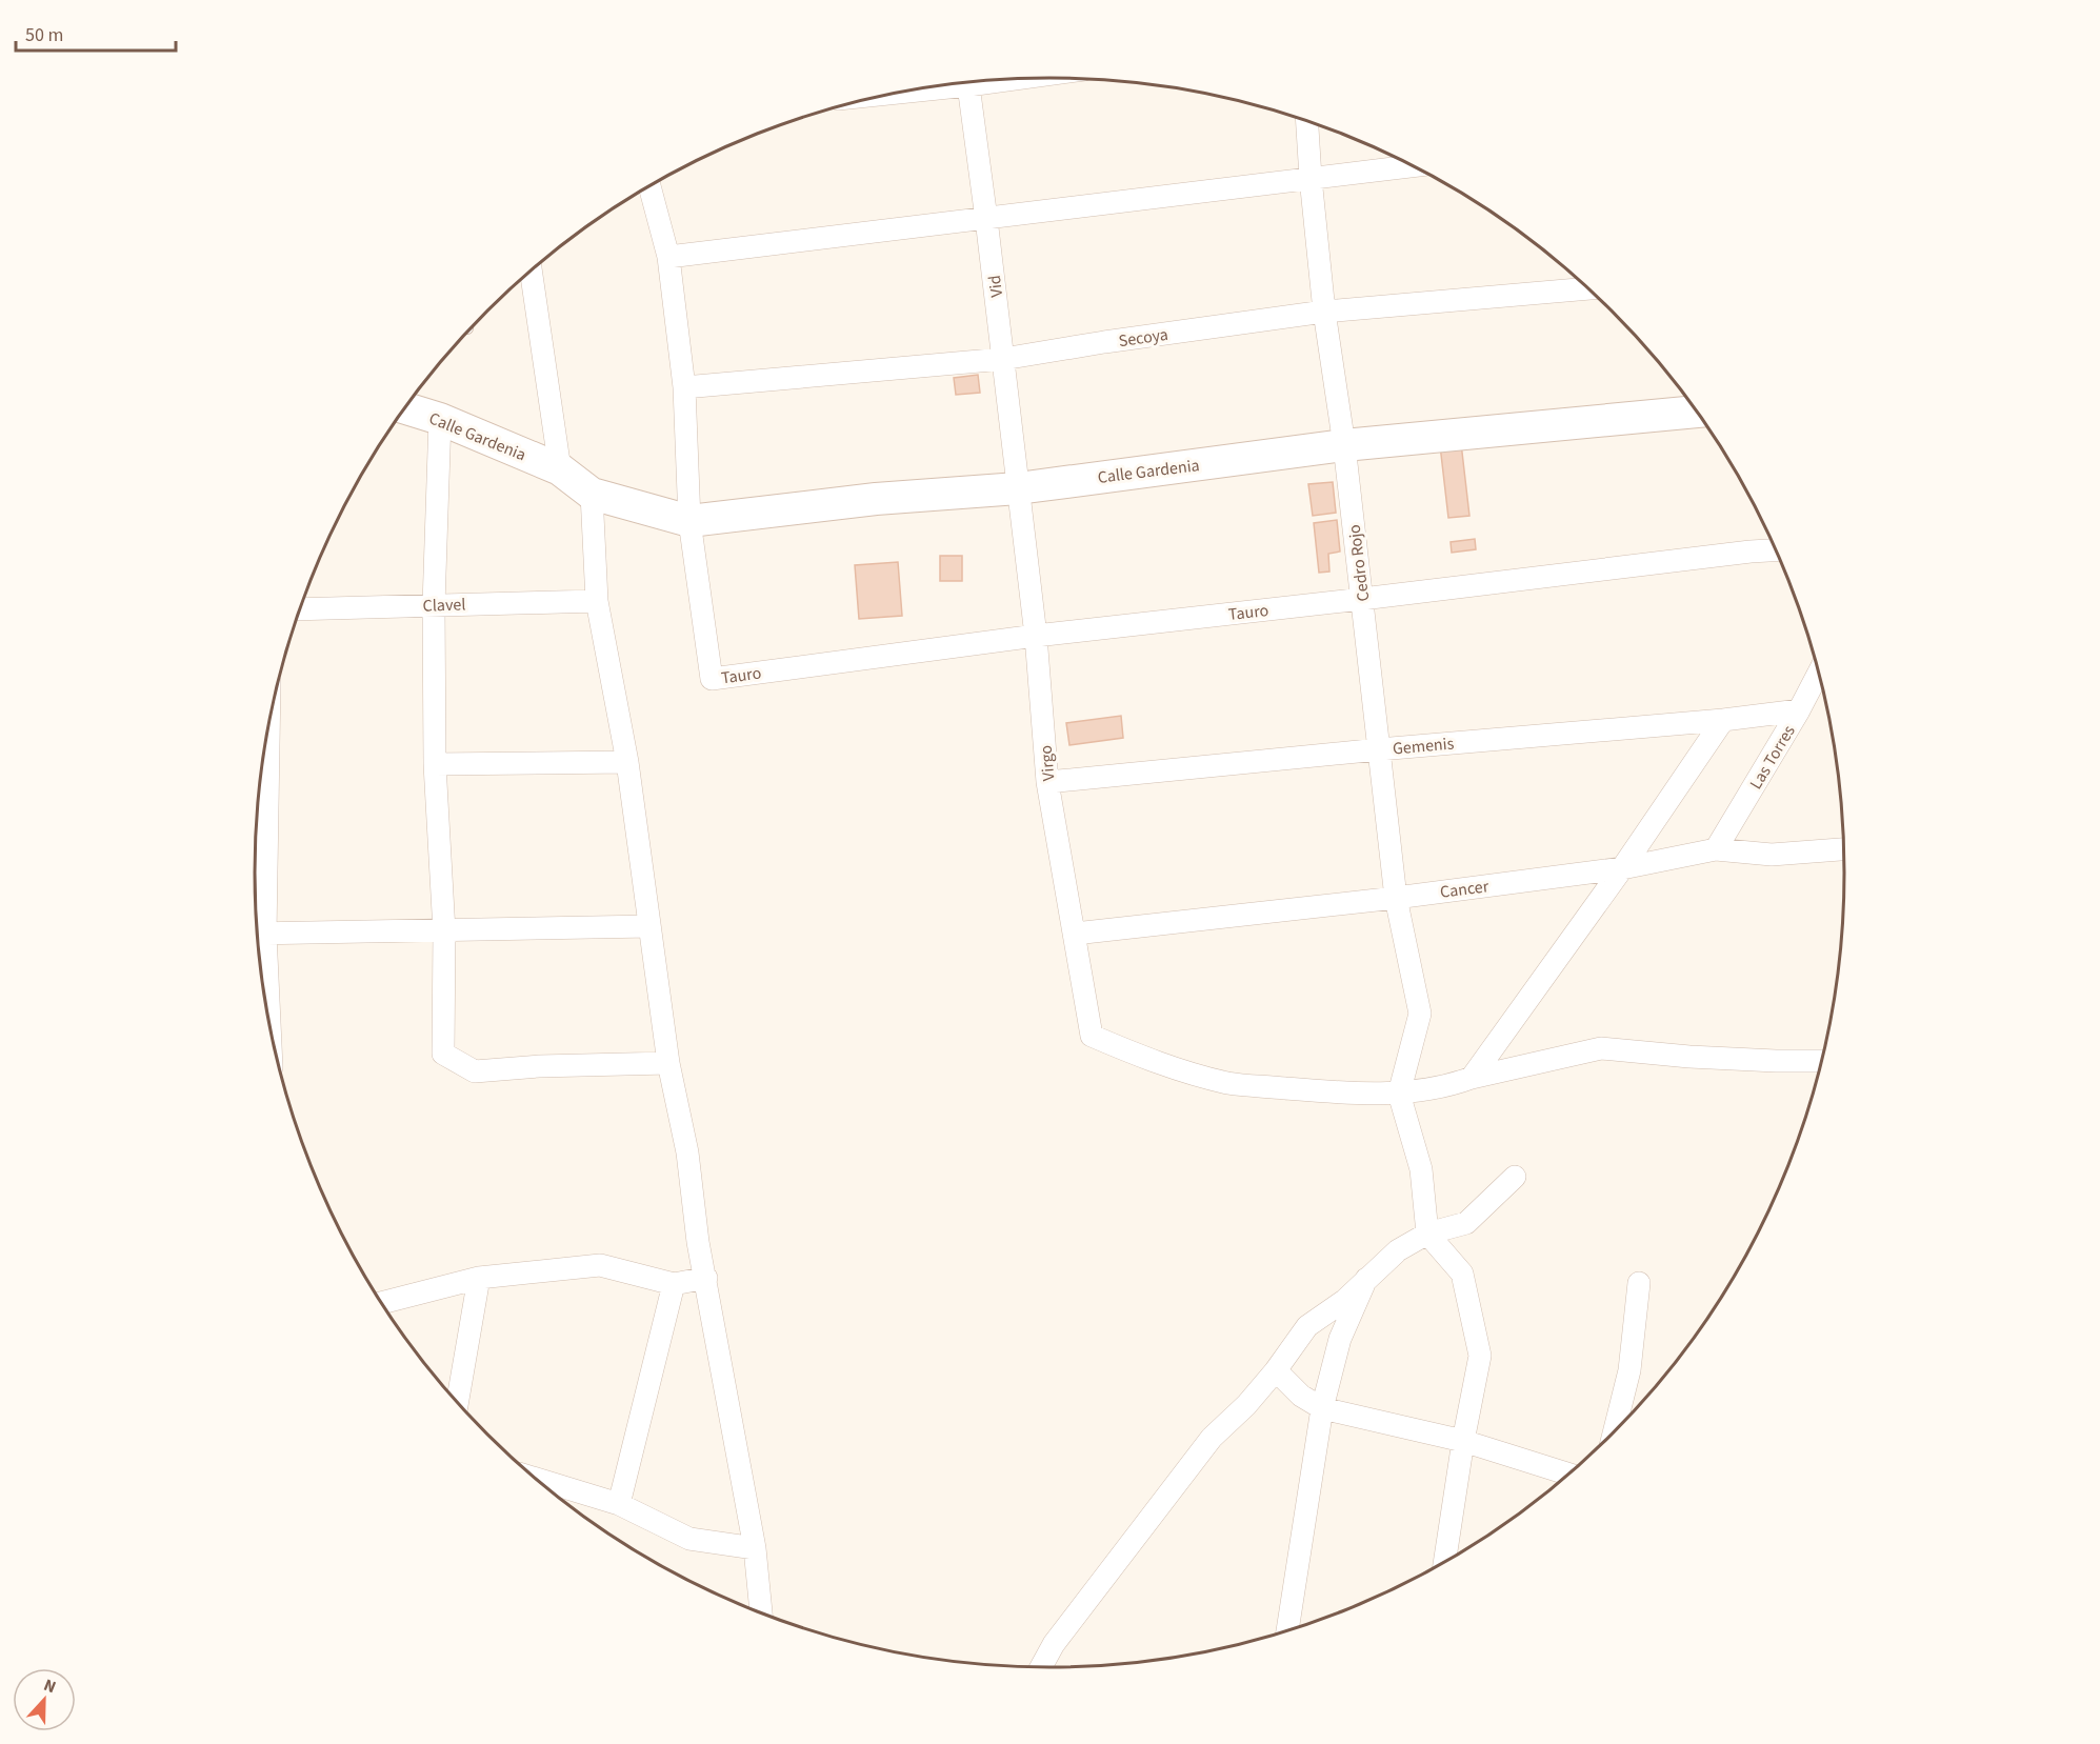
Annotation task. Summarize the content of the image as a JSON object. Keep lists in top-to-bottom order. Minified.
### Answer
{"streets":{"street":["Vid","Secoya","Calle Gardenia","Cedro Rojo","Clavel","Tauro","Gemenis","Las Torres","Virgo","Cancer"]},"crossings":[["Vid","Secoya"],["Vid","Calle Gardenia"],["Vid","Virgo"],["Secoya","Cedro Rojo"],["Calle Gardenia","Cedro Rojo"],["Calle Gardenia","Tauro"],["Calle Gardenia","Virgo"],["Cedro Rojo","Tauro"],["Cedro Rojo","Gemenis"],["Cedro Rojo","Virgo"],["Cedro Rojo","Cancer"],["Tauro","Virgo"],["Gemenis","Las Torres"],["Gemenis","Virgo"],["Las Torres","Cancer"],["Virgo","Cancer"]],"scale_bar":"50 m","north":"top"}
